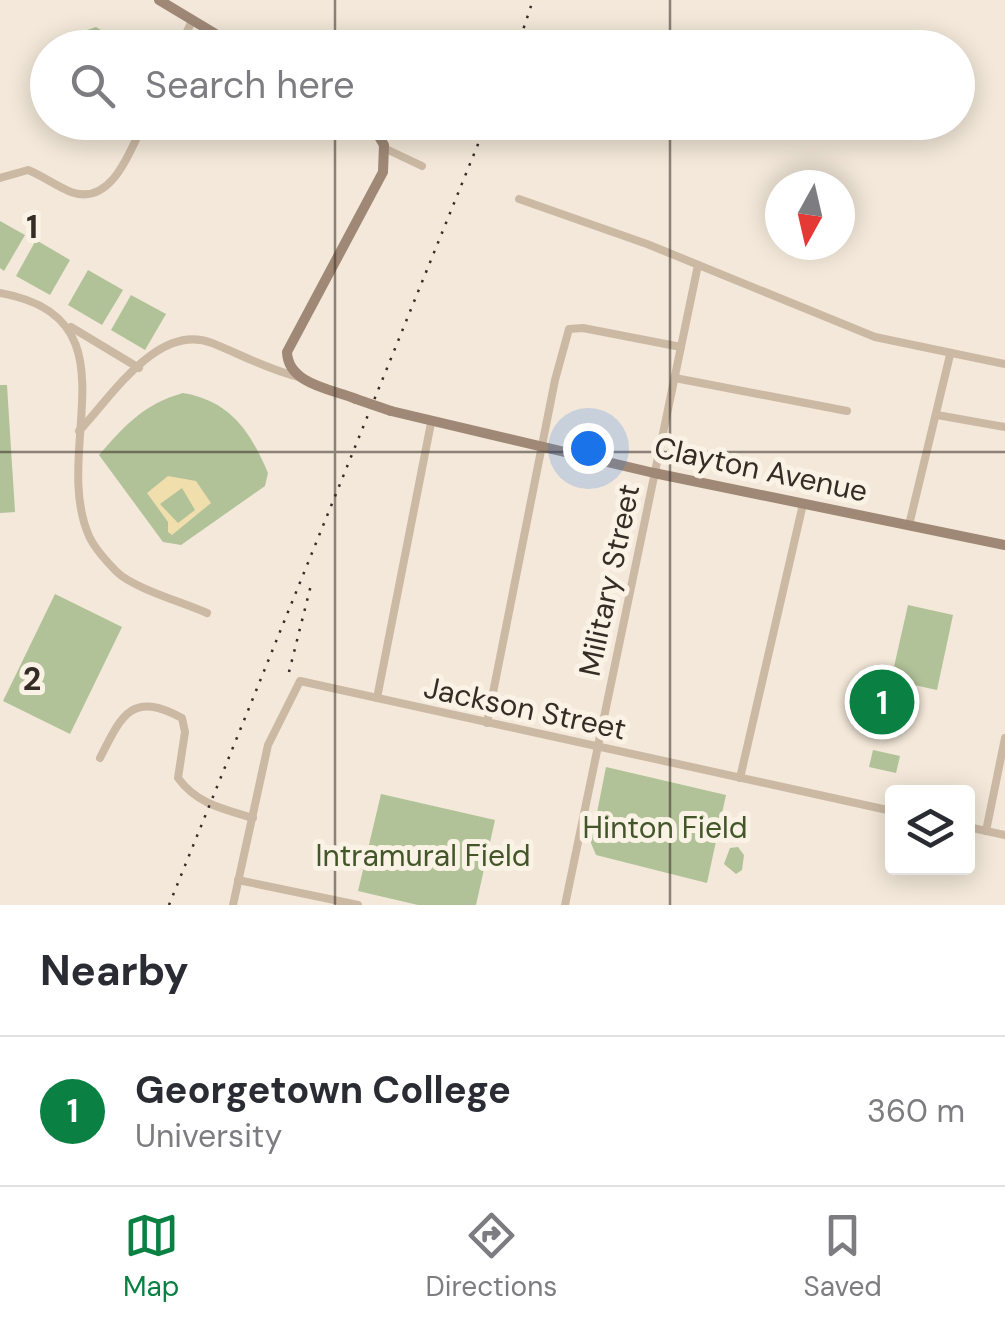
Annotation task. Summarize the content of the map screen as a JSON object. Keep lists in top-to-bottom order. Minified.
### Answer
{"streets":{"street":["Clayton Avenue","Military Street","Jackson Street"]},"crossings":[["Clayton Avenue","Military Street"],["Military Street","Jackson Street"]],"parks":["Hinton Field","Intramural Field"],"north":"bottom","page":{"search":"Search here","pins":"1","heading":"Nearby","list":[{"mark":"1","name":"Georgetown College","note":"University","value":"360 m"}],"nav":["Map","Directions","Saved"]},"grid":{"rows":["1","2"]}}
